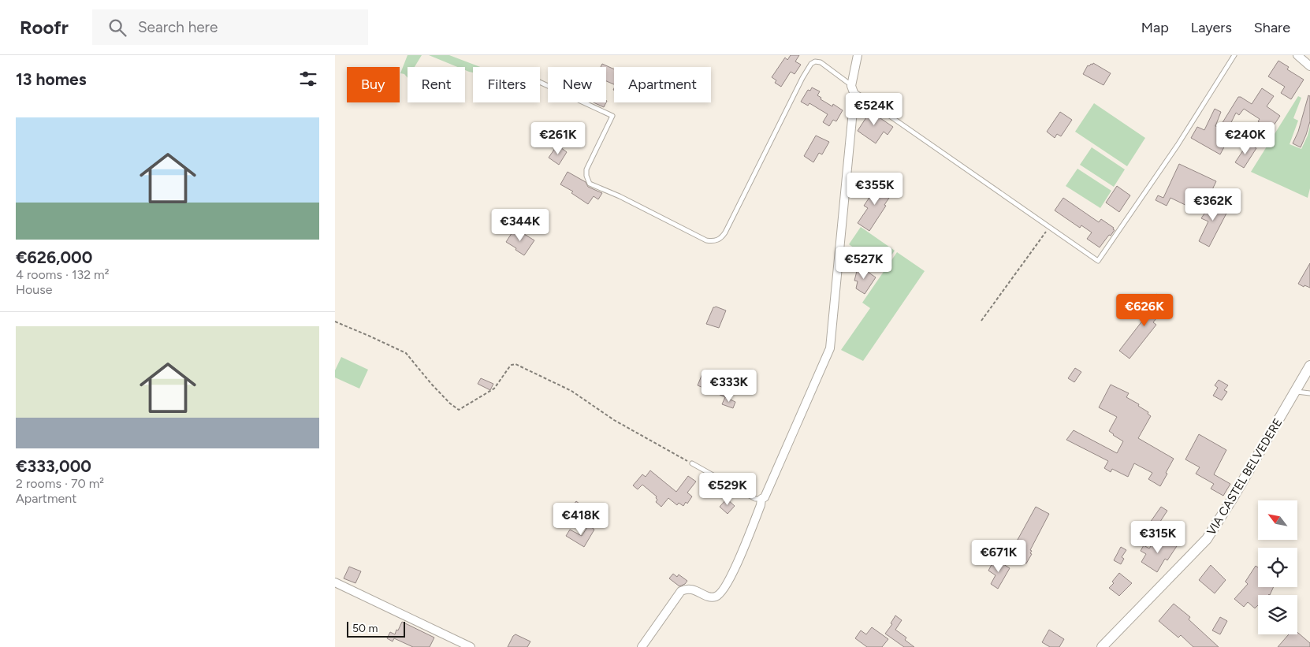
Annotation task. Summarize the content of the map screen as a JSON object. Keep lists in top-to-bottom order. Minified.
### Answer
{"streets":{"street":["VIA CASTEL BELVEDERE"]},"scale_bar":"50 m","north":"top left","page":{"header":"Roofr","search":"Search here","nav":["Map","Layers","Share"],"heading":"13 homes","chip":["Buy","Rent","Filters","New","Apartment"],"price":["€524K","€261K","€240K","€355K","€362K","€344K","€527K","€626K","€333K","€529K","€418K","€315K","€671K"],"list":[{"name":"€626,000","note":"4 rooms · 132 m² · House"},{"name":"€333,000","note":"2 rooms · 70 m² · Apartment"}],"scale":"50 m"}}
